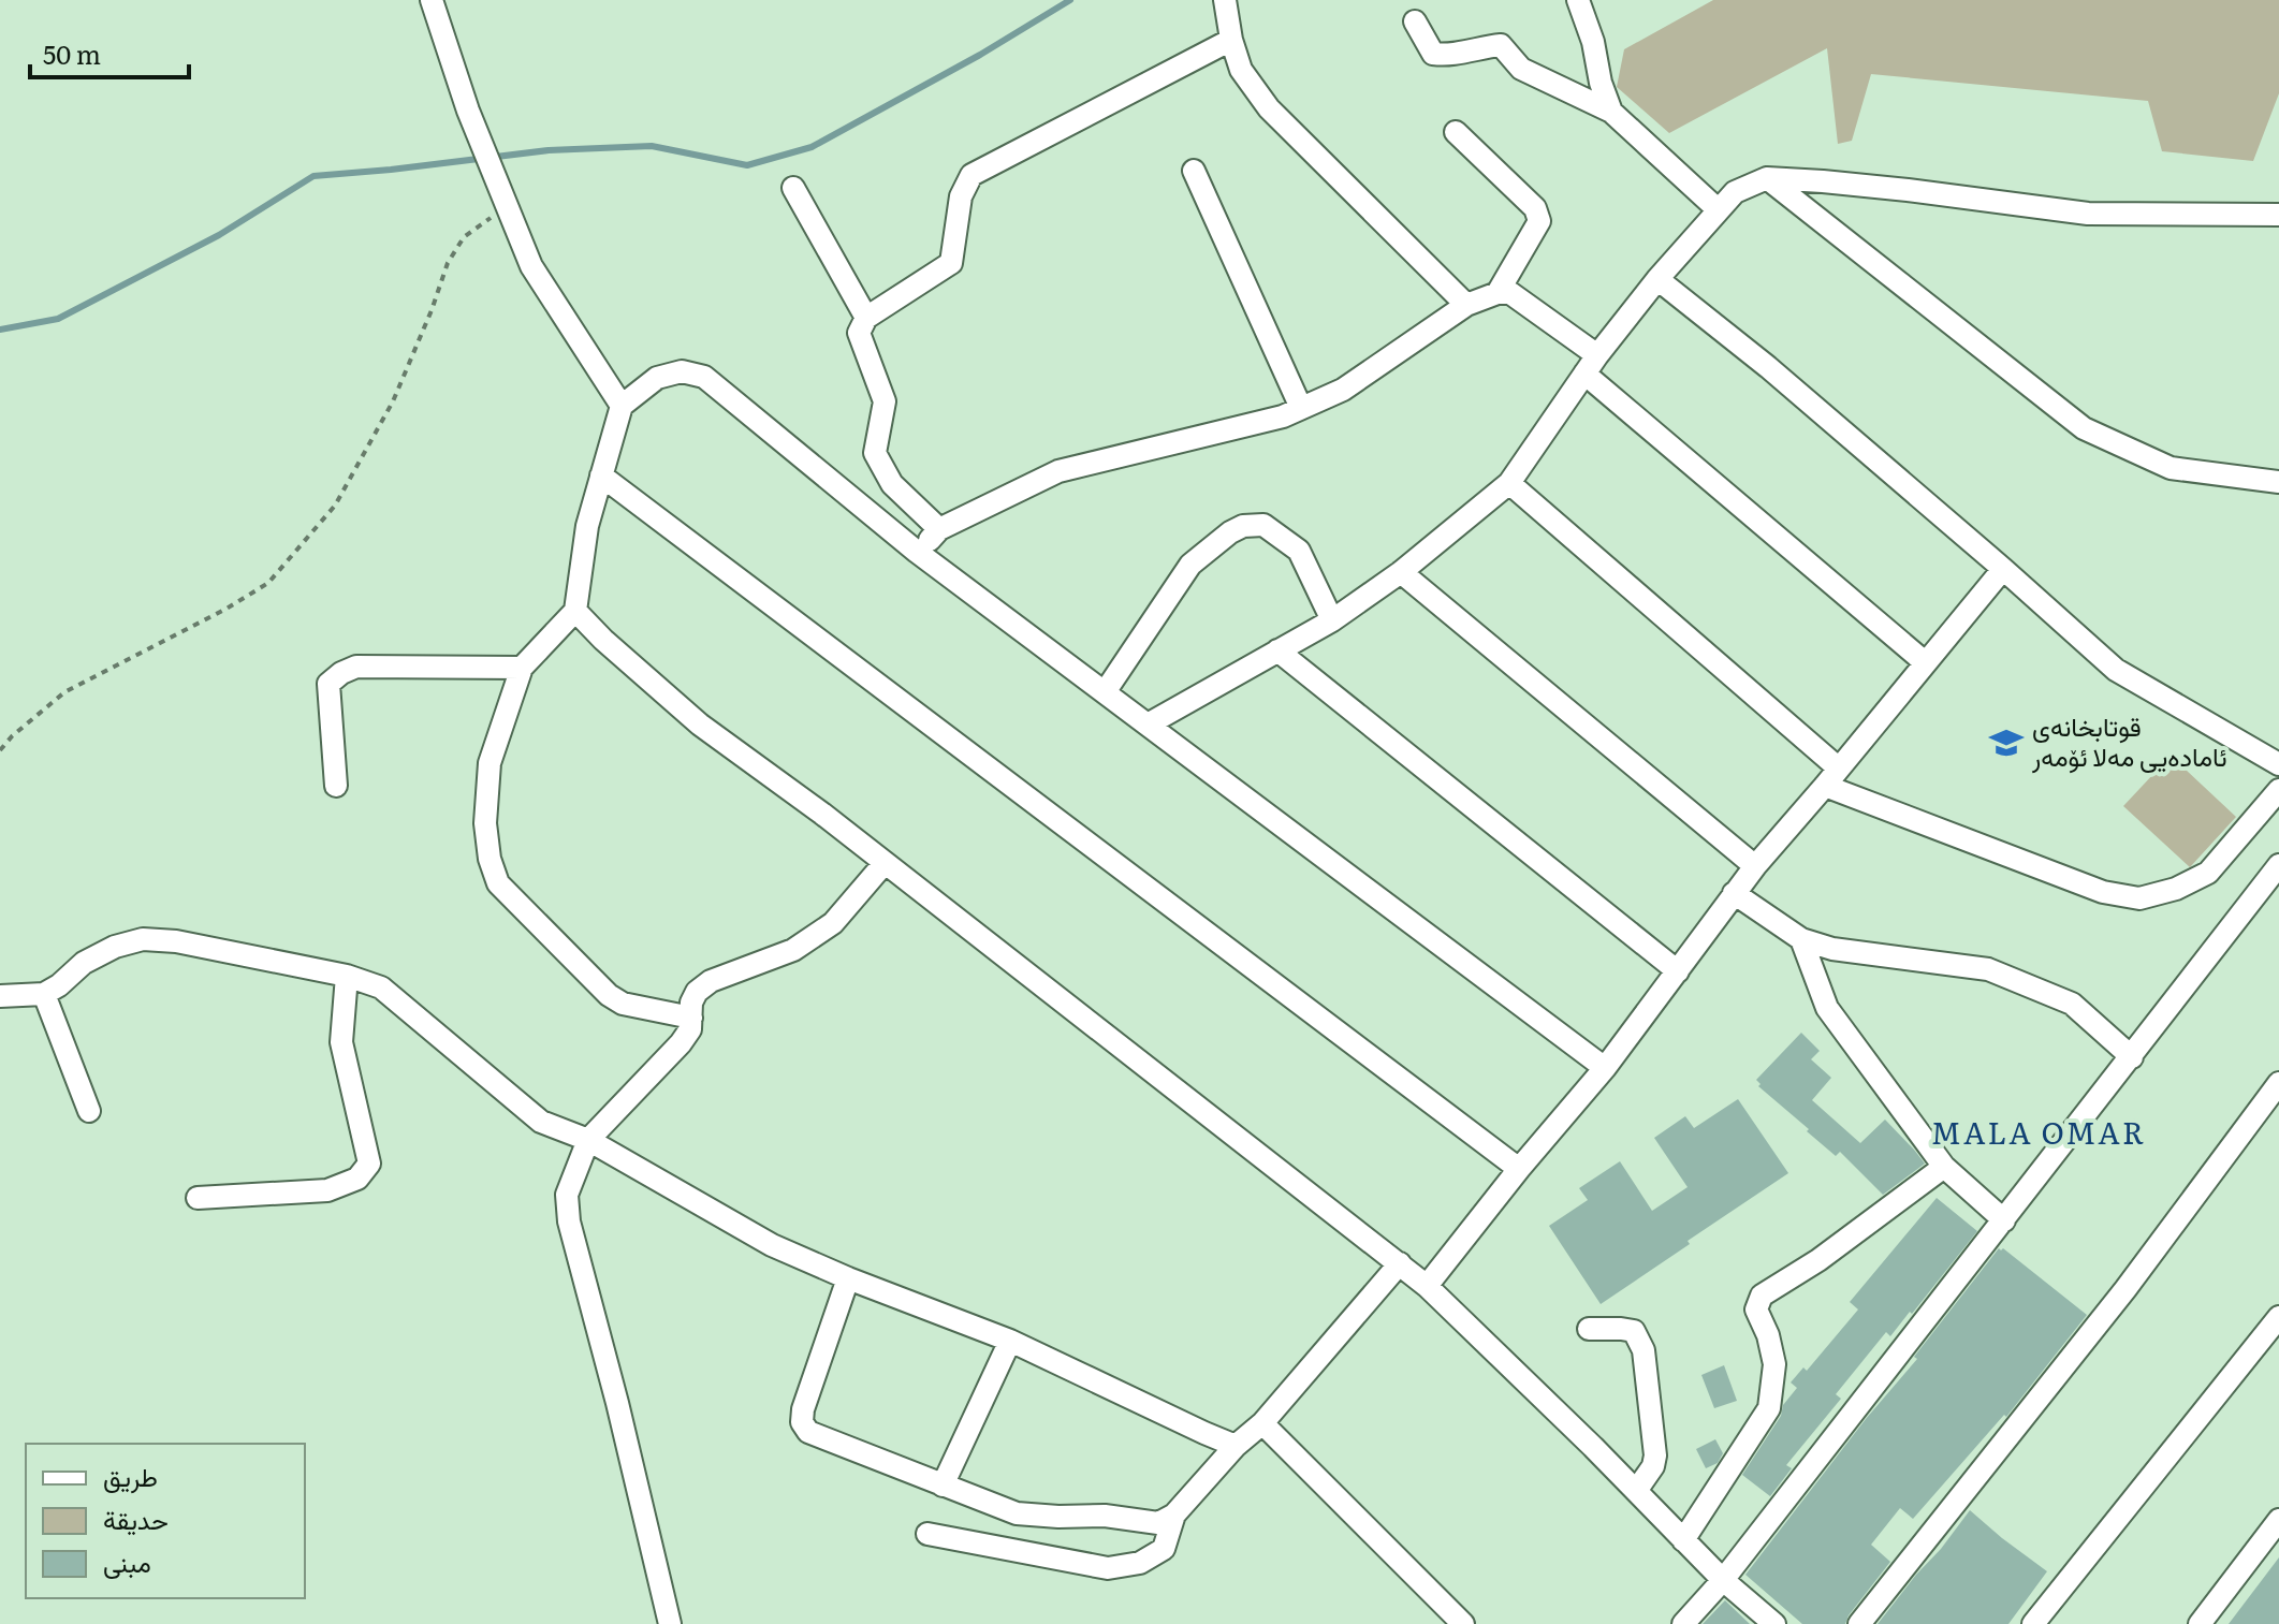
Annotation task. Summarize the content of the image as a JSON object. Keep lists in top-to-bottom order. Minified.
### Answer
{"districts":["MALA OMAR"],"places":{"school or university":["قوتابخانەی ئامادەیی مەلا ئۆمەر"]},"legend":["طريق","حديقة","مبنى"],"scale_bar":"50 m"}
